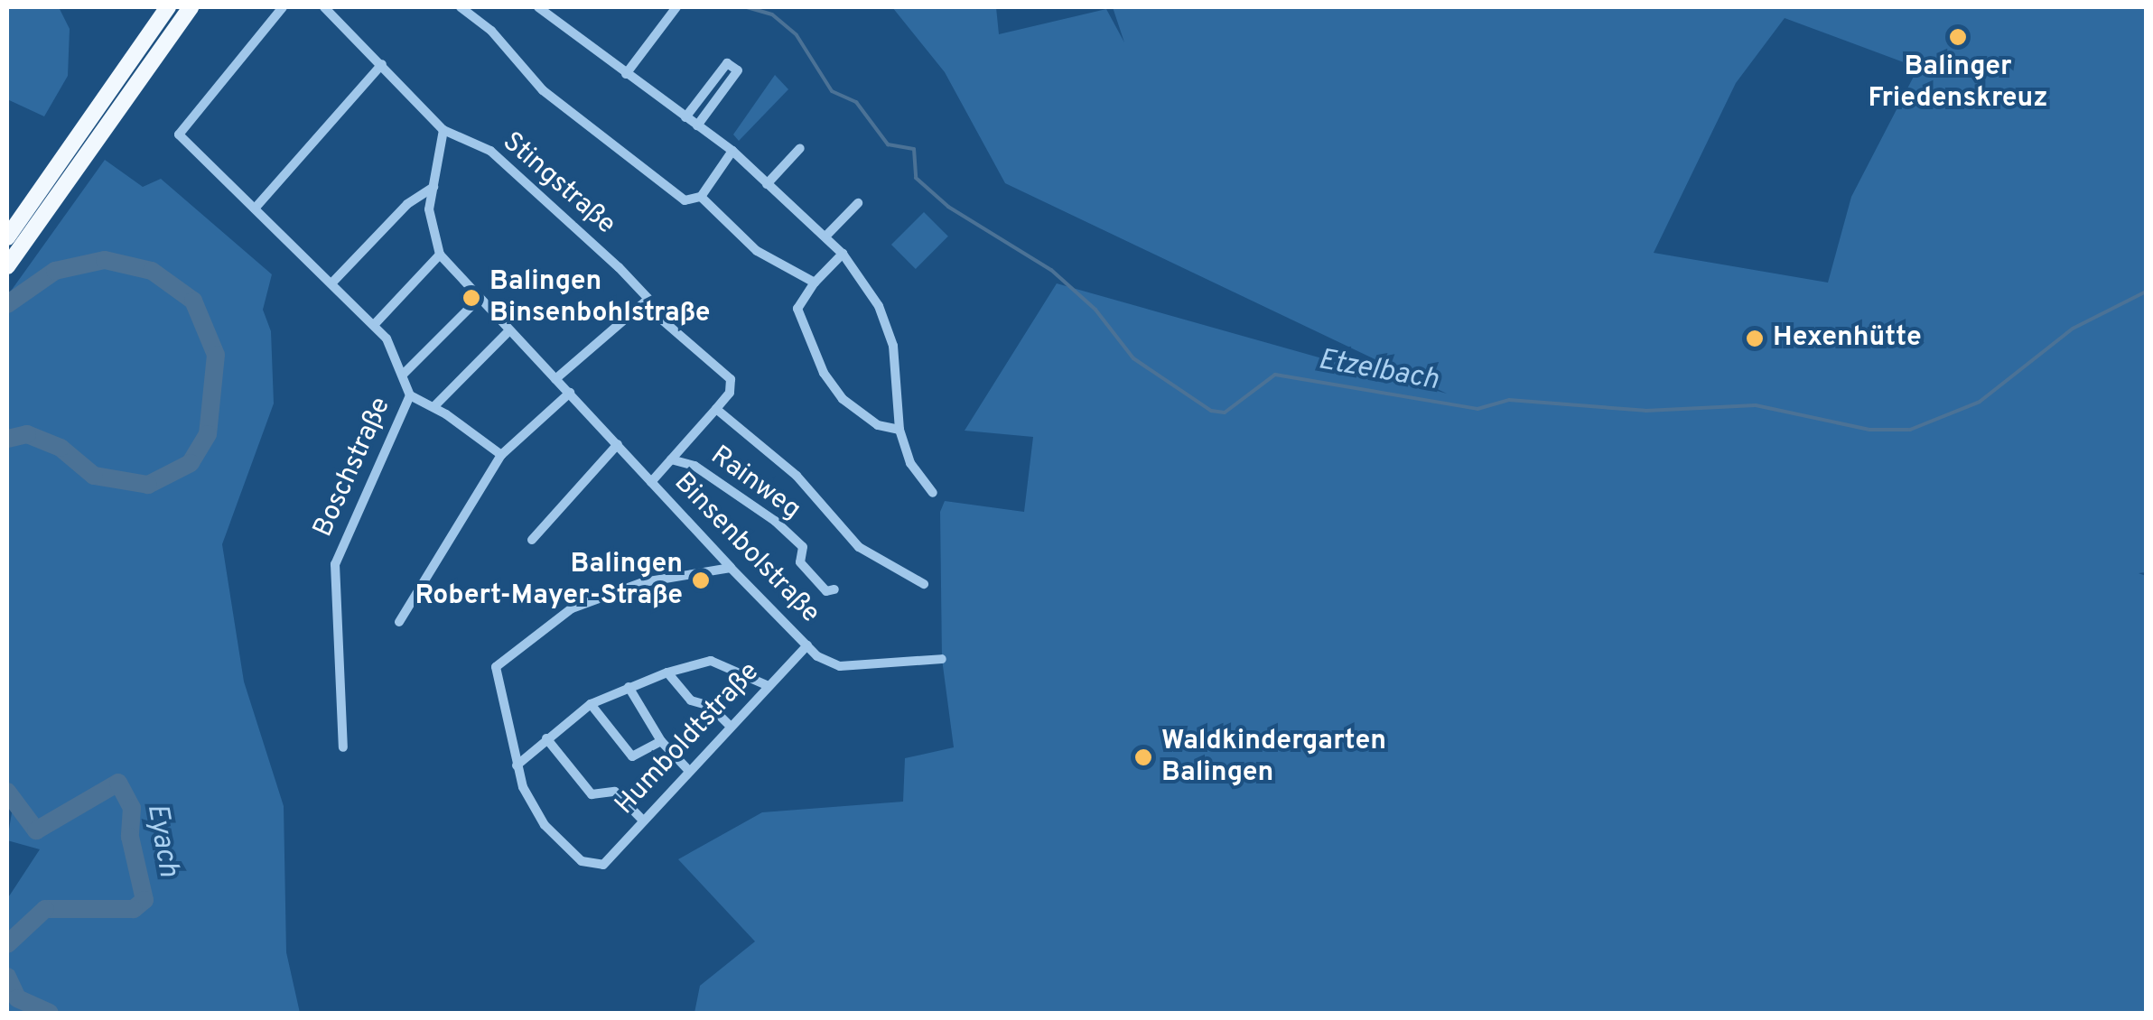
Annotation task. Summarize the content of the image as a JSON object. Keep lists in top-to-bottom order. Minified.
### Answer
{"streets":{"street":["Stingstraße","Boschstraße","Rainweg","Binsenbolstraße","Humboldtstraße"]},"crossings":[["Binsenbolstraße","Humboldtstraße"]],"water":["Etzelbach","Eyach"],"places":["Balinger Friedenskreuz","Balingen Binsenbohlstraße","Hexenhütte","Balingen Robert-Mayer-Straße","Waldkindergarten Balingen"]}
